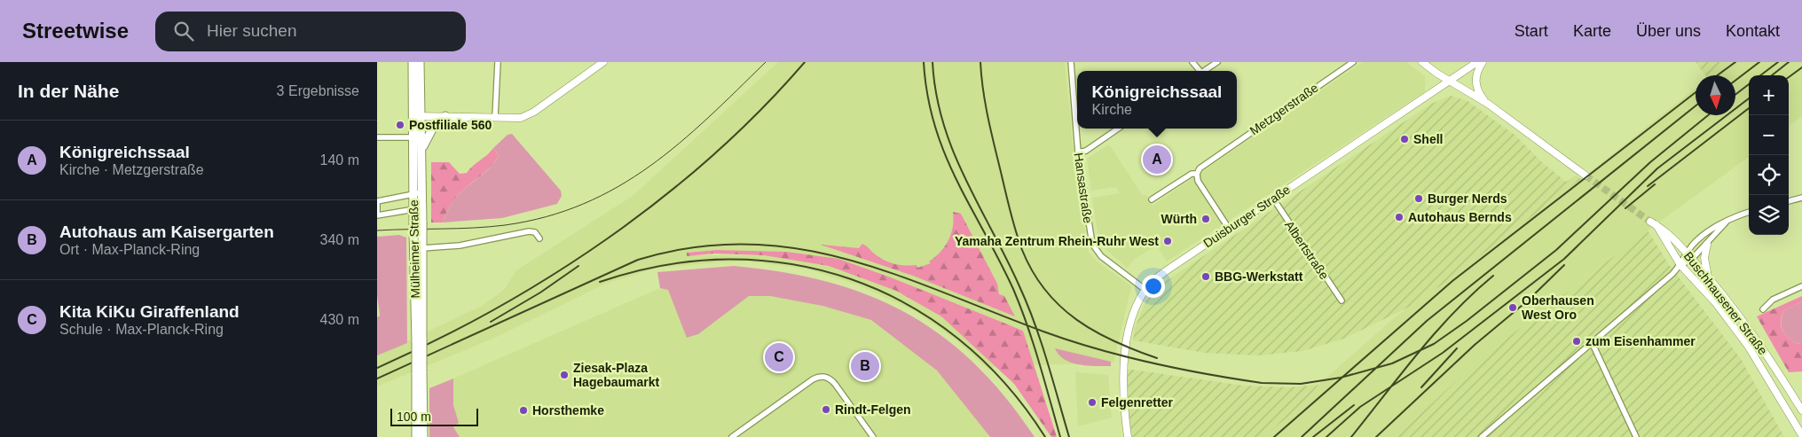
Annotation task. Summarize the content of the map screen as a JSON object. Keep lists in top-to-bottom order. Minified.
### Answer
{"streets":{"main road":["Duisburger Straße","Mülheimer Straße","Buschhausener Straße"],"street":["Metzgerstraße","Hansastraße","Albertstraße"]},"crossings":[["Hansastraße","Duisburger Straße"],["Duisburger Straße","Albertstraße"]],"places":["Postfiliale 560","Shell","Burger Nerds","Autohaus Bernds","Würth","Yamaha Zentrum Rhein-Ruhr West","BBG-Werkstatt","Oberhausen West Oro","zum Eisenhammer","Ziesak-Plaza Hagebaumarkt","Felgenretter","Rindt-Felgen","Horsthemke"],"scale_bar":"100 m","north":"bottom","page":{"header":"Streetwise","search":"Hier suchen","nav":["Start","Karte","Über uns","Kontakt"],"heading":["In der Nähe","3 Ergebnisse"],"popup":["Königreichssaal","Kirche"],"map_buttons":["+","−"],"list":[{"mark":"A","name":"Königreichssaal","note":"Kirche · Metzgerstraße","value":"140 m"},{"mark":"B","name":"Autohaus am Kaisergarten","note":"Ort · Max-Planck-Ring","value":"340 m"},{"mark":"C","name":"Kita KiKu Giraffenland","note":"Schule · Max-Planck-Ring","value":"430 m"}],"pins":["A","C","B"],"scale":"100 m"}}
